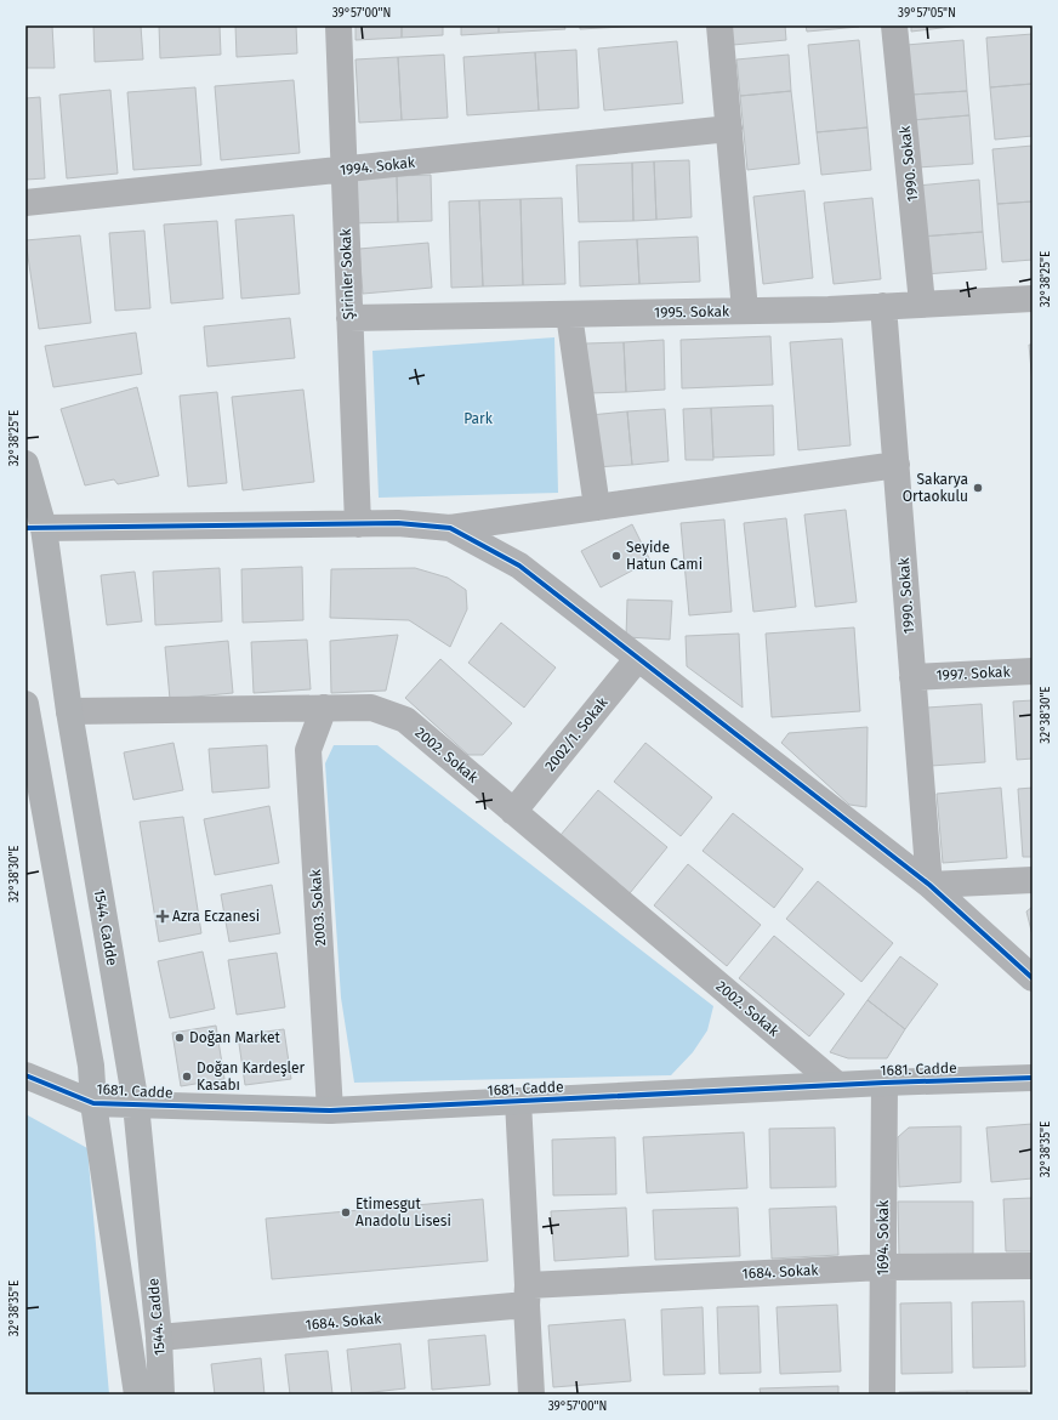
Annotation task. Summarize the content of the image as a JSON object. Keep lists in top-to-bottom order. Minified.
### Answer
{"streets":{"main road":["1544. Cadde","1681. Cadde"],"street":["1990. Sokak","1994. Sokak","Şirinler Sokak","1995. Sokak","1997. Sokak","2002/1. Sokak","2002. Sokak","2003. Sokak","1694. Sokak","1684. Sokak"]},"crossings":[["1990. Sokak","1995. Sokak"],["1990. Sokak","1997. Sokak"],["1994. Sokak","Şirinler Sokak"],["Şirinler Sokak","1995. Sokak"],["2002/1. Sokak","2002. Sokak"],["2002. Sokak","2003. Sokak"],["2002. Sokak","1544. Cadde"],["2002. Sokak","1681. Cadde"],["2003. Sokak","1681. Cadde"],["1544. Cadde","1681. Cadde"],["1544. Cadde","1684. Sokak"],["1681. Cadde","1694. Sokak"],["1694. Sokak","1684. Sokak"]],"parks":["Park"],"places":{"other":["Sakarya Ortaokulu","Seyide Hatun Cami","Doğan Market","Doğan Kardeşler Kasabı","Etimesgut Anadolu Lisesi"],"health":["Azra Eczanesi"]},"coordinates":["39°57'00\"N","39°57'05\"N","32°38'25\"E","32°38'30\"E","32°38'35\"E"]}
